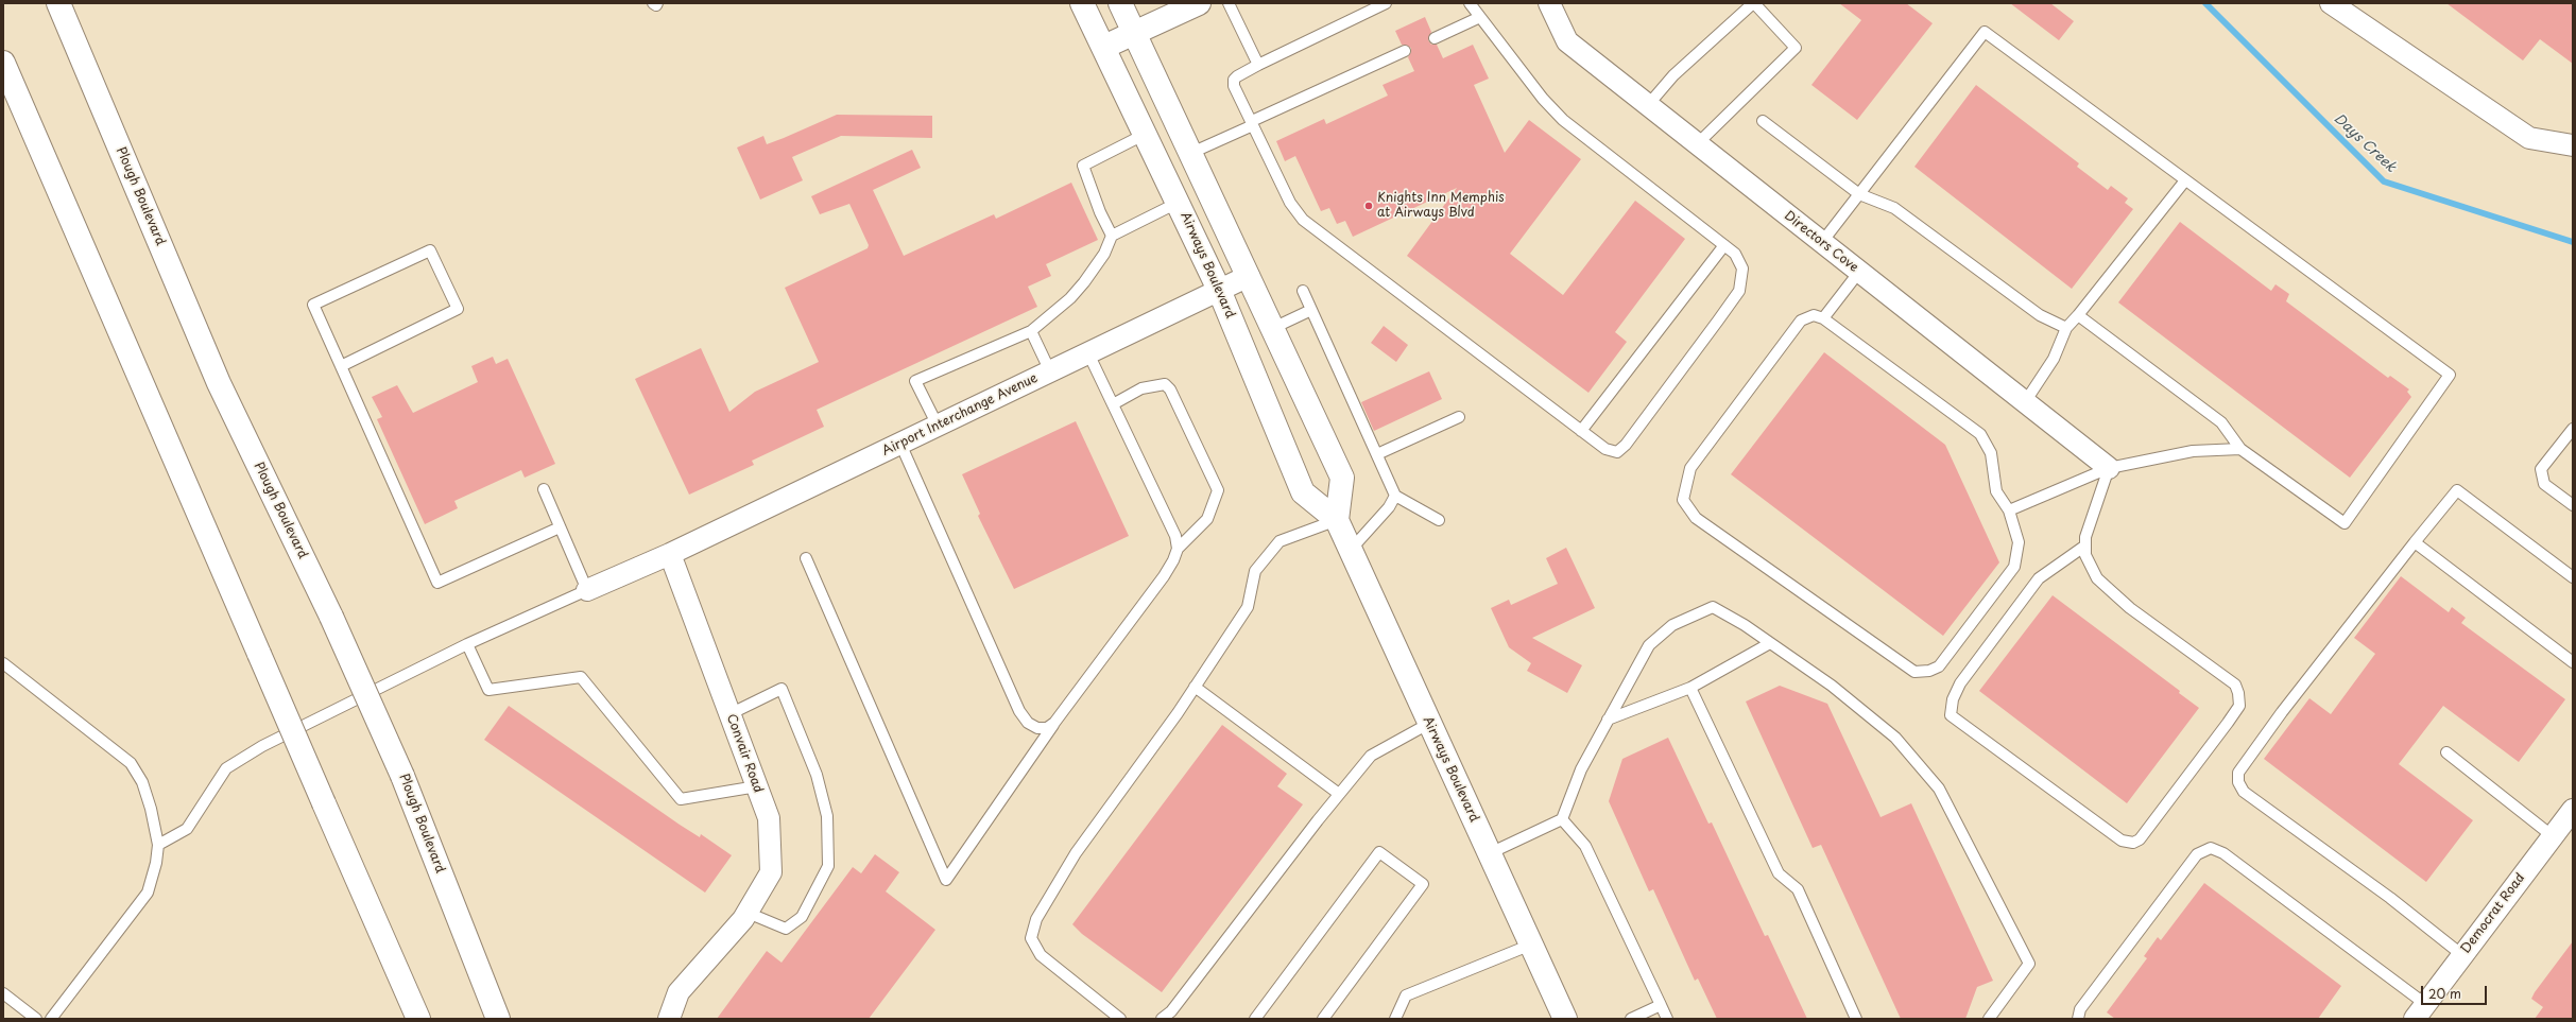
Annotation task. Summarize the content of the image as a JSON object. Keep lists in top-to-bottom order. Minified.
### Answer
{"streets":{"main road":["Plough Boulevard","Airways Boulevard"],"street":["Directors Cove","Airport Interchange Avenue","Convair Road","Democrat Road"]},"crossings":[["Airways Boulevard","Airport Interchange Avenue"],["Airport Interchange Avenue","Convair Road"]],"water":["Days Creek"],"places":["Knights Inn Memphis at Airways Blvd"],"scale_bar":"20 m"}
